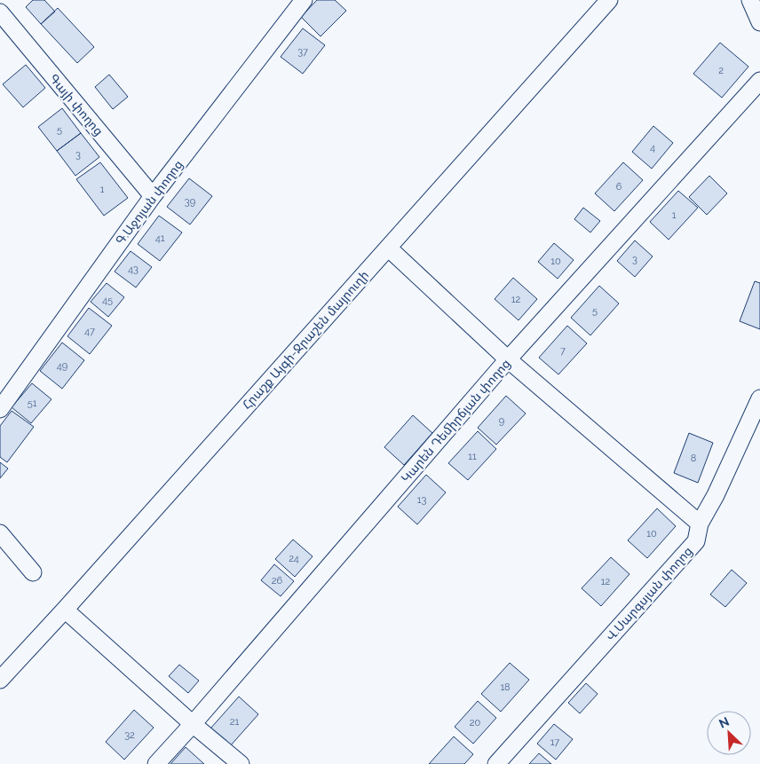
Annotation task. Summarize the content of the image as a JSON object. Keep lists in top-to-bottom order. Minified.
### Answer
{"streets":{"street":["Գայի փողոց","Գ.Աջոյան փողոց","Հրաշք Այգի-Ջրաշեն մայրուղի","Կարեն Դեմիրճյան փողոց","Վ.Սարգսյան փողոց"]},"crossings":[["Գայի փողոց","Գ.Աջոյան փողոց"]],"house_numbers":["37","2","5","4","3","6","1","39","1","41","3","10","43","12","45","5","47","7","49","51","9","11","8","13","10","24","26","12","18","21","20","32","17"],"north":"top left"}
